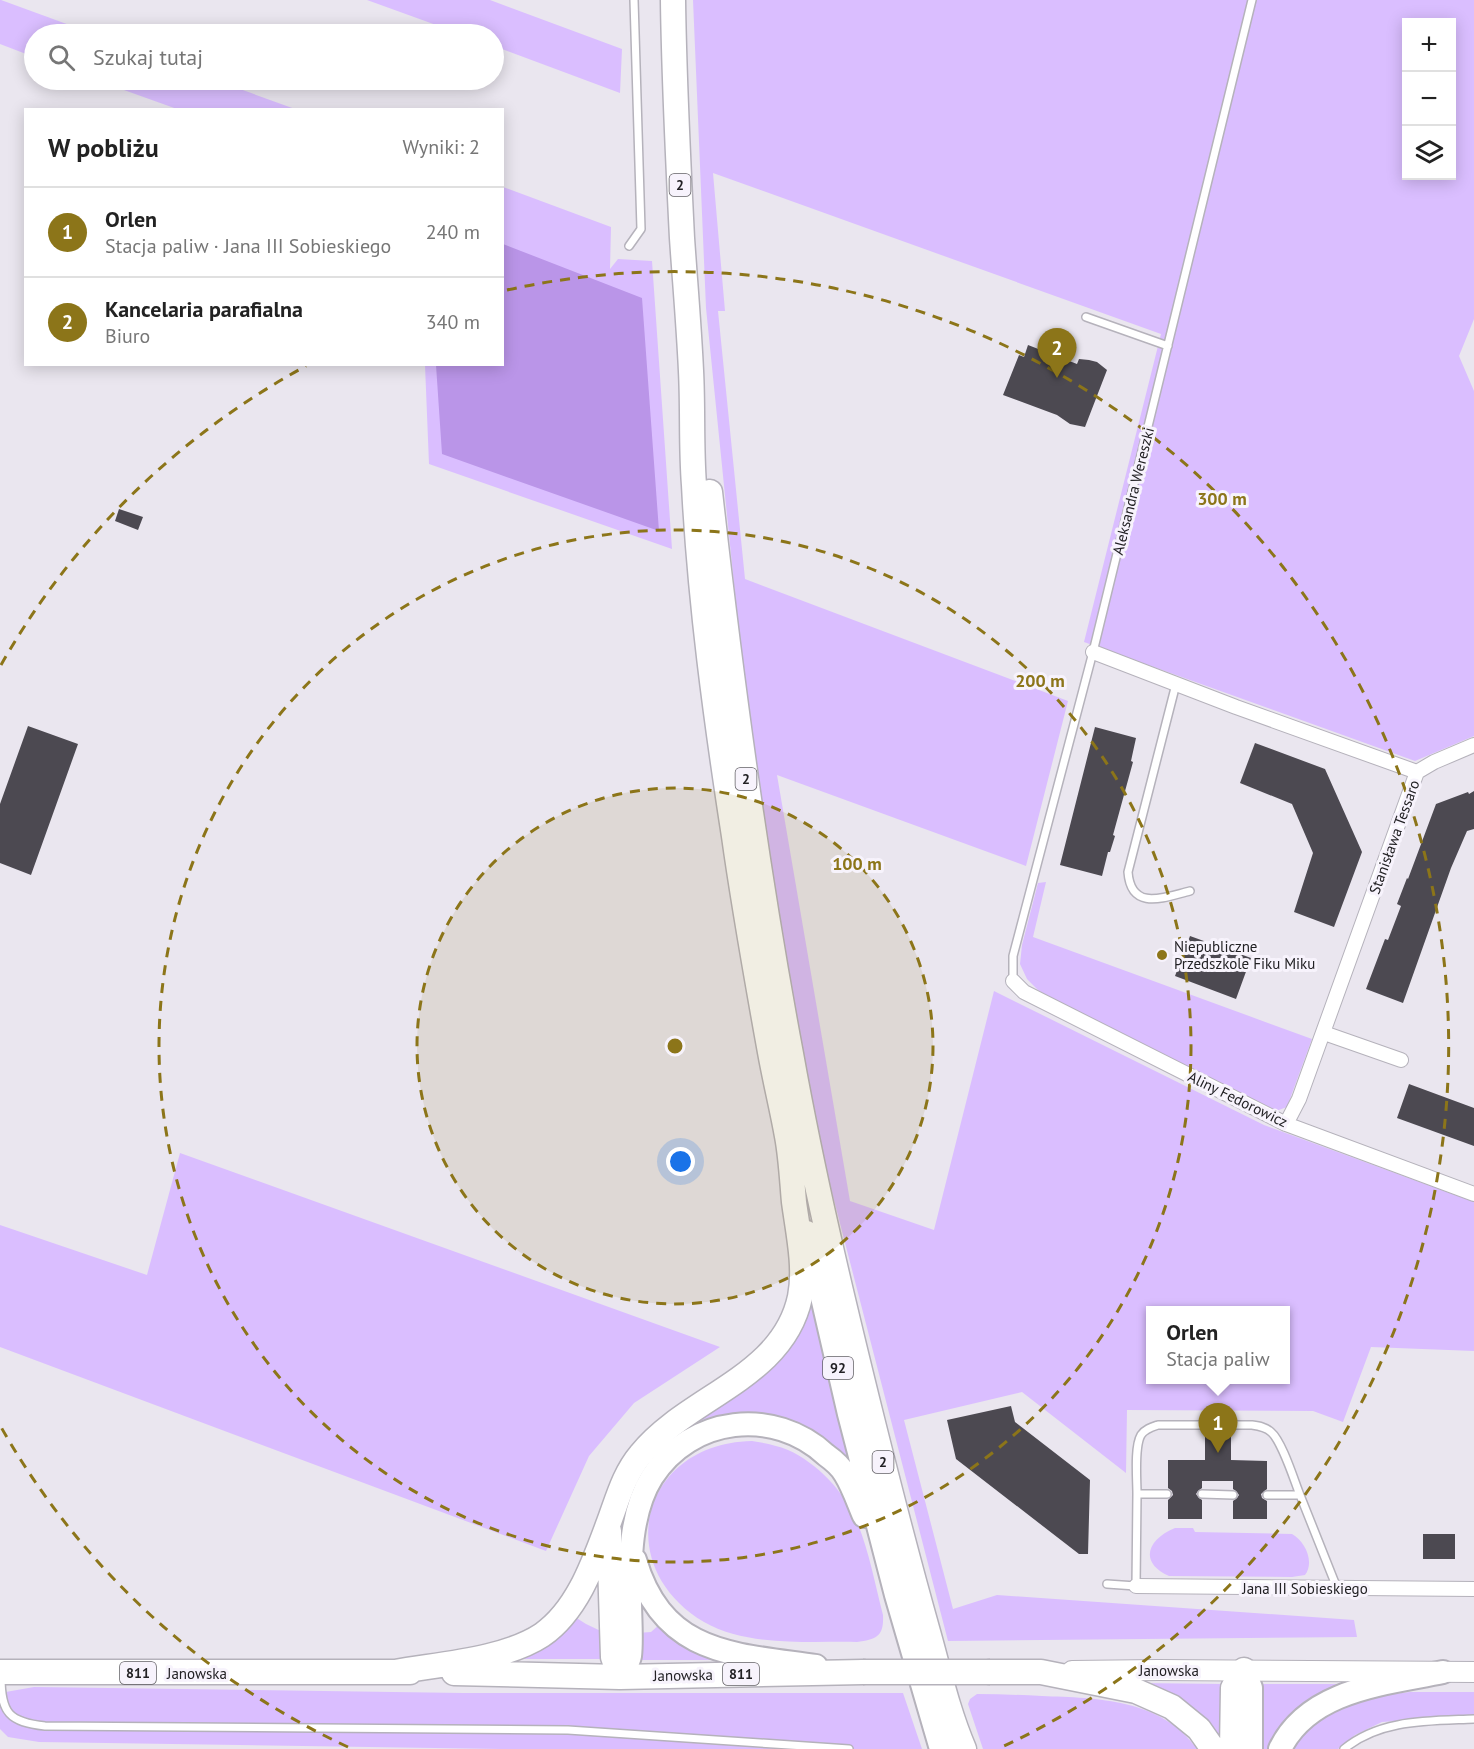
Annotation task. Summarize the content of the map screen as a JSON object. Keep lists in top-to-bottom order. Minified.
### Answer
{"streets":{"highway":["2","Janowska","811"],"main road":["92"],"street":["Stanisława Tessaro","Aliny Fedorowicz","Jana III Sobieskiego"],"lane":["Aleksandra Wereszki"]},"crossings":[["2","92"],["Aleksandra Wereszki","Stanisława Tessaro"],["Aleksandra Wereszki","Aliny Fedorowicz"],["Stanisława Tessaro","Aliny Fedorowicz"]],"places":["Niepubliczne Przedszkole Fiku Miku"],"page":{"map_buttons":["+","−"],"search":"Szukaj tutaj","heading":["W pobliżu","Wyniki: 2"],"list":[{"mark":"1","name":"Orlen","note":"Stacja paliw · Jana III Sobieskiego","value":"240 m"},{"mark":"2","name":"Kancelaria parafialna","note":"Biuro","value":"340 m"}],"pins":["2","1"],"popup":["Orlen","Stacja paliw"]},"rings":["300 m","200 m","100 m"]}
